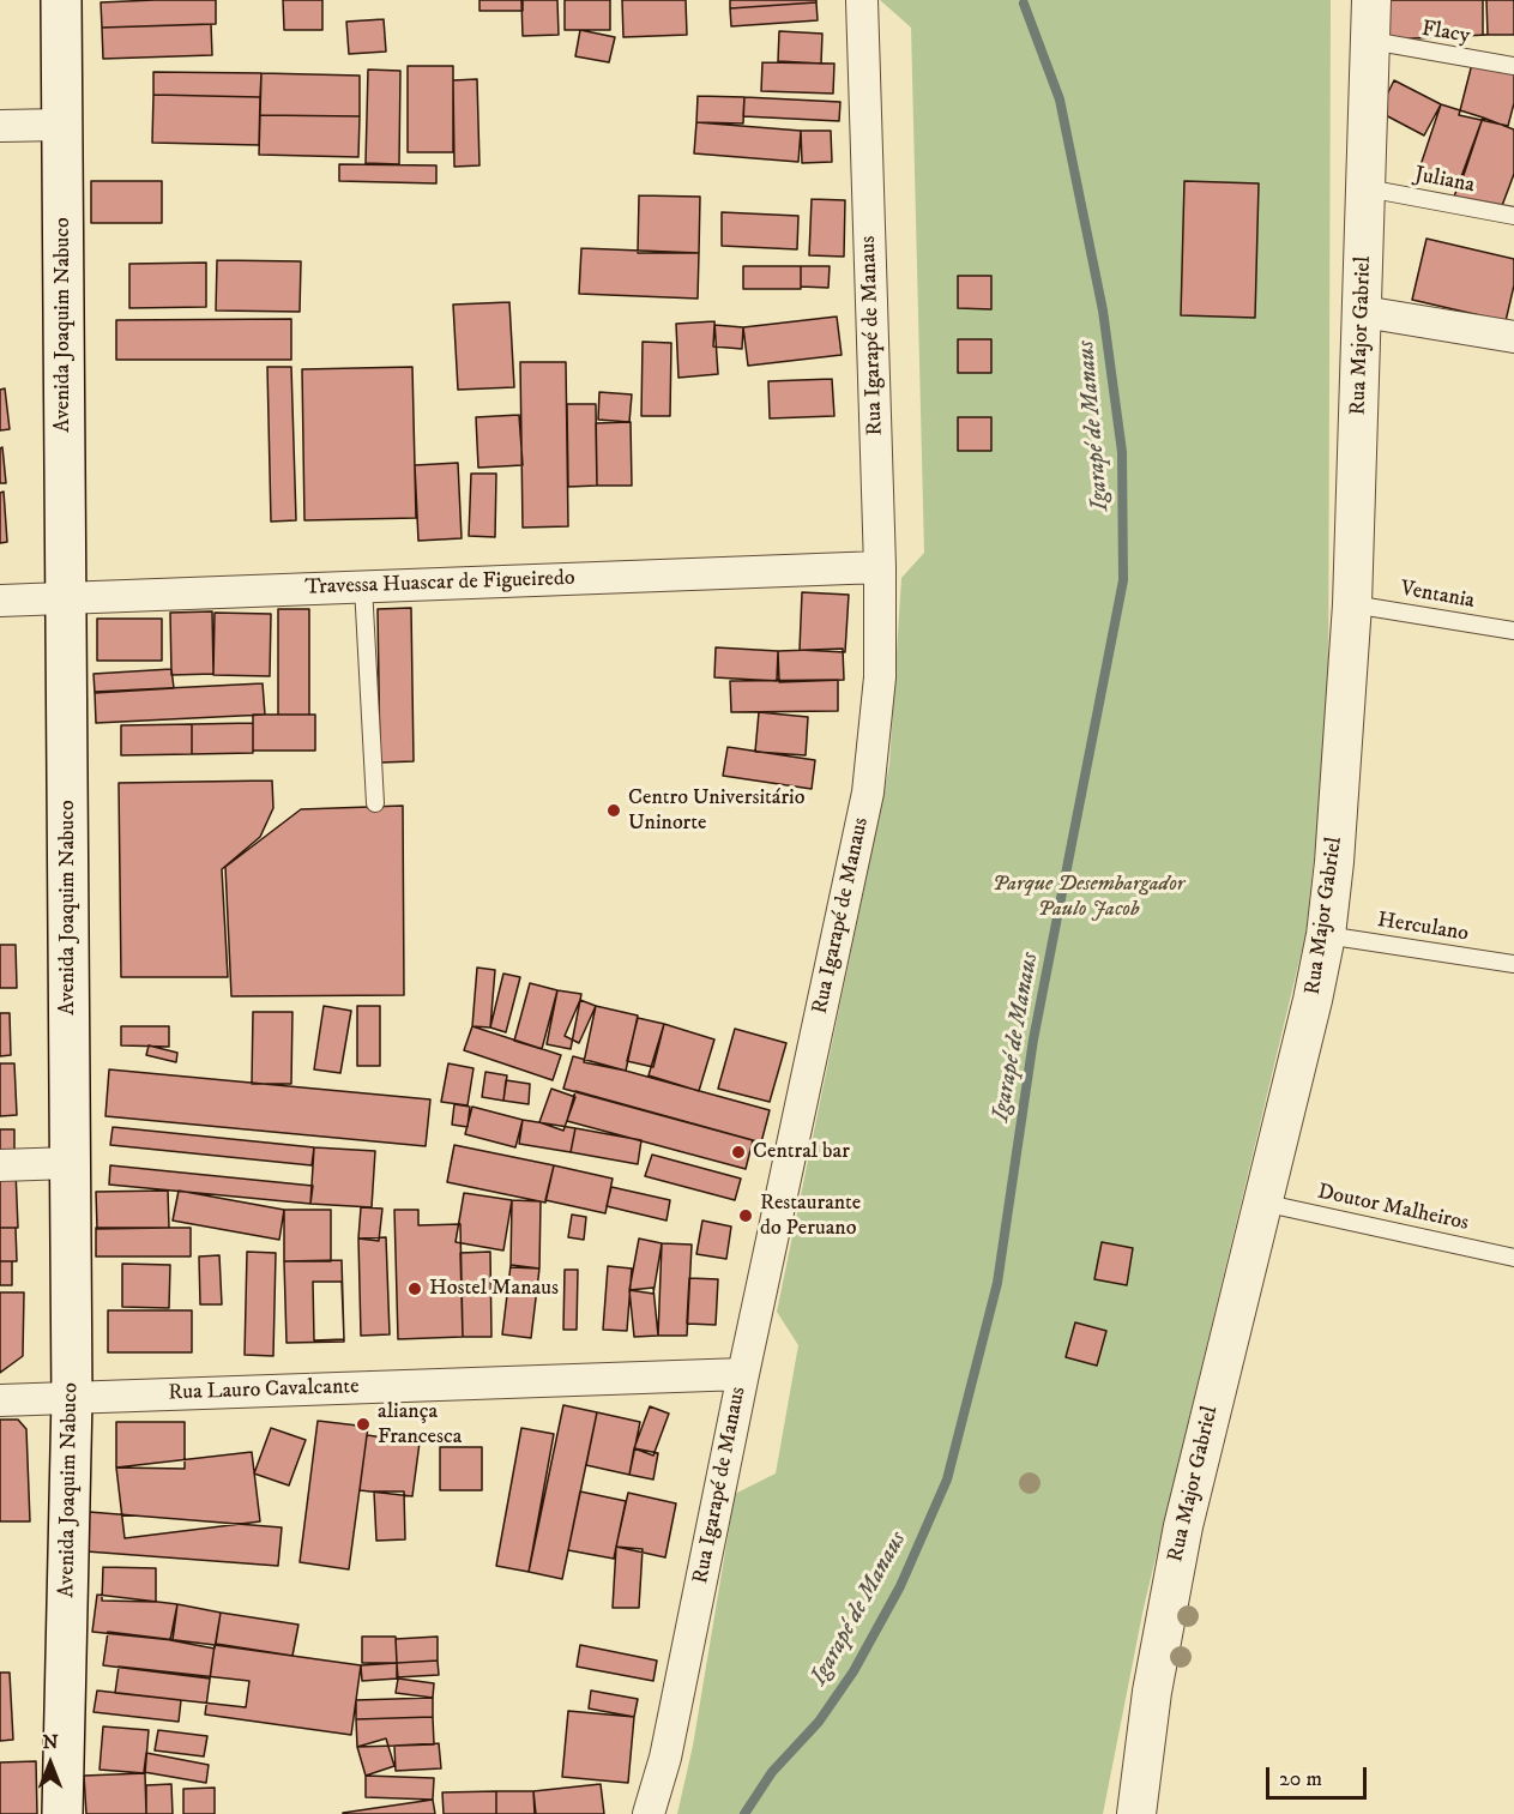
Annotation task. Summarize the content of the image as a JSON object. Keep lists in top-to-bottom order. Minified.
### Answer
{"streets":{"main road":["Avenida Joaquim Nabuco"],"street":["Rua Igarapé de Manaus","Rua Major Gabriel","Travessa Huascar de Figueiredo","Rua Lauro Cavalcante"],"lane":["Flacy","Juliana","Ventania","Herculano","Doutor Malheiros"]},"crossings":[["Flacy","Rua Major Gabriel"],["Juliana","Rua Major Gabriel"],["Avenida Joaquim Nabuco","Travessa Huascar de Figueiredo"],["Avenida Joaquim Nabuco","Rua Lauro Cavalcante"],["Rua Igarapé de Manaus","Travessa Huascar de Figueiredo"],["Rua Igarapé de Manaus","Rua Lauro Cavalcante"],["Rua Major Gabriel","Ventania"],["Rua Major Gabriel","Herculano"],["Rua Major Gabriel","Doutor Malheiros"]],"water":["Igarapé de Manaus"],"parks":["Parque Desembargador Paulo Jacob"],"places":["Centro Universitário Uninorte","Central bar","Restaurante do Peruano","Hostel Manaus","aliança Francesca"],"scale_bar":"20 m","north":"top"}
